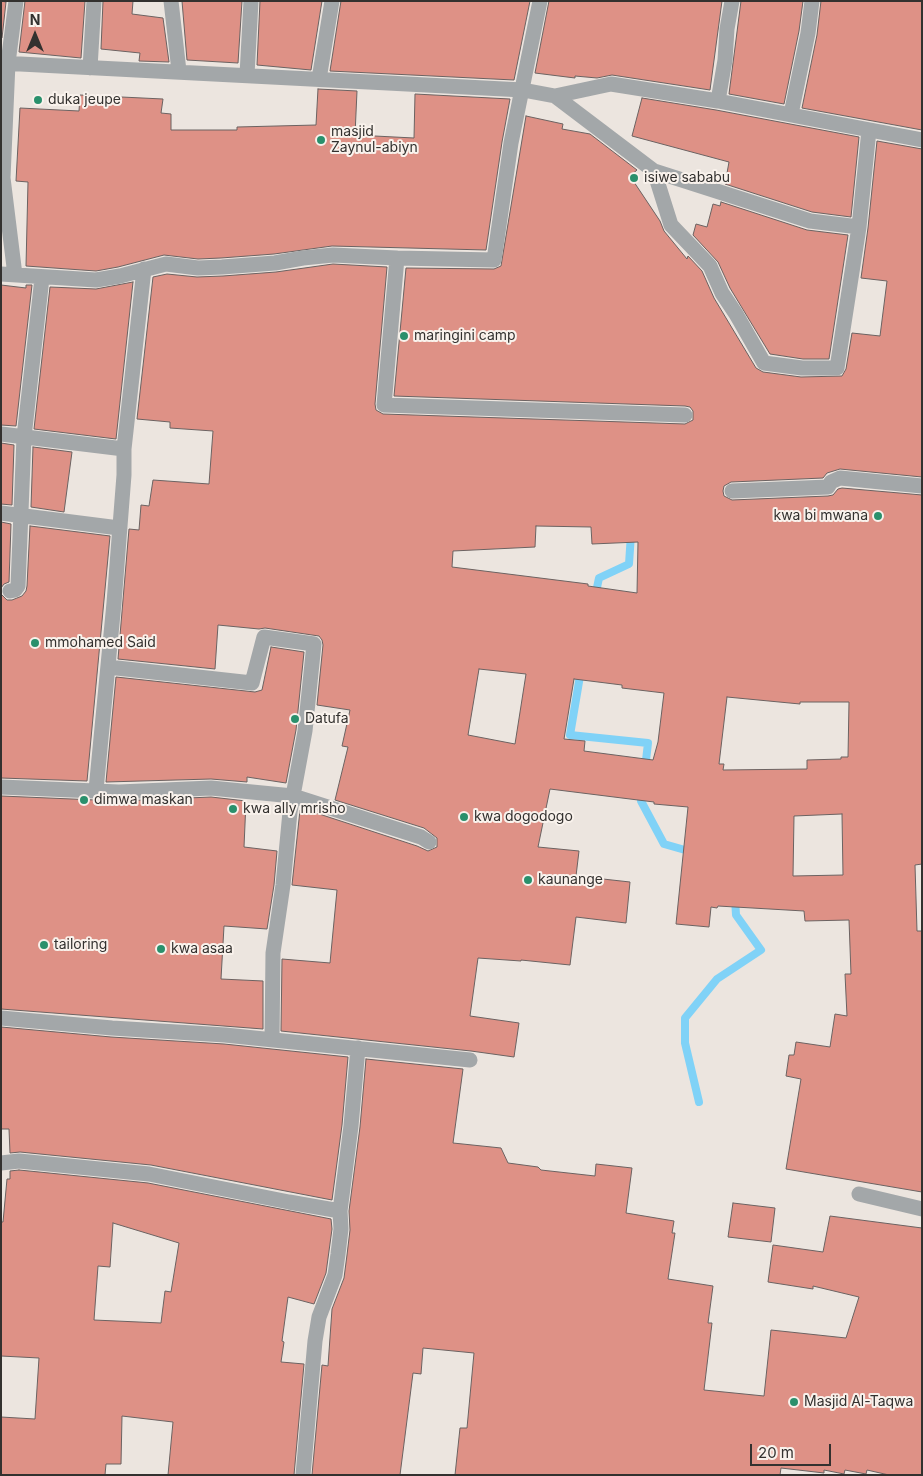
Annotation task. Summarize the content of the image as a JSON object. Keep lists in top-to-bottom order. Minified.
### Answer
{"places":["duka jeupe","masjid Zaynul-abiyn","isiwe sababu","maringini camp","kwa bi mwana","mmohamed Said","Datufa","dimwa maskan","kwa ally mrisho","kwa dogodogo","kaunange","tailoring","kwa asaa","Masjid Al-Taqwa"],"scale_bar":"20 m","north":"top"}
